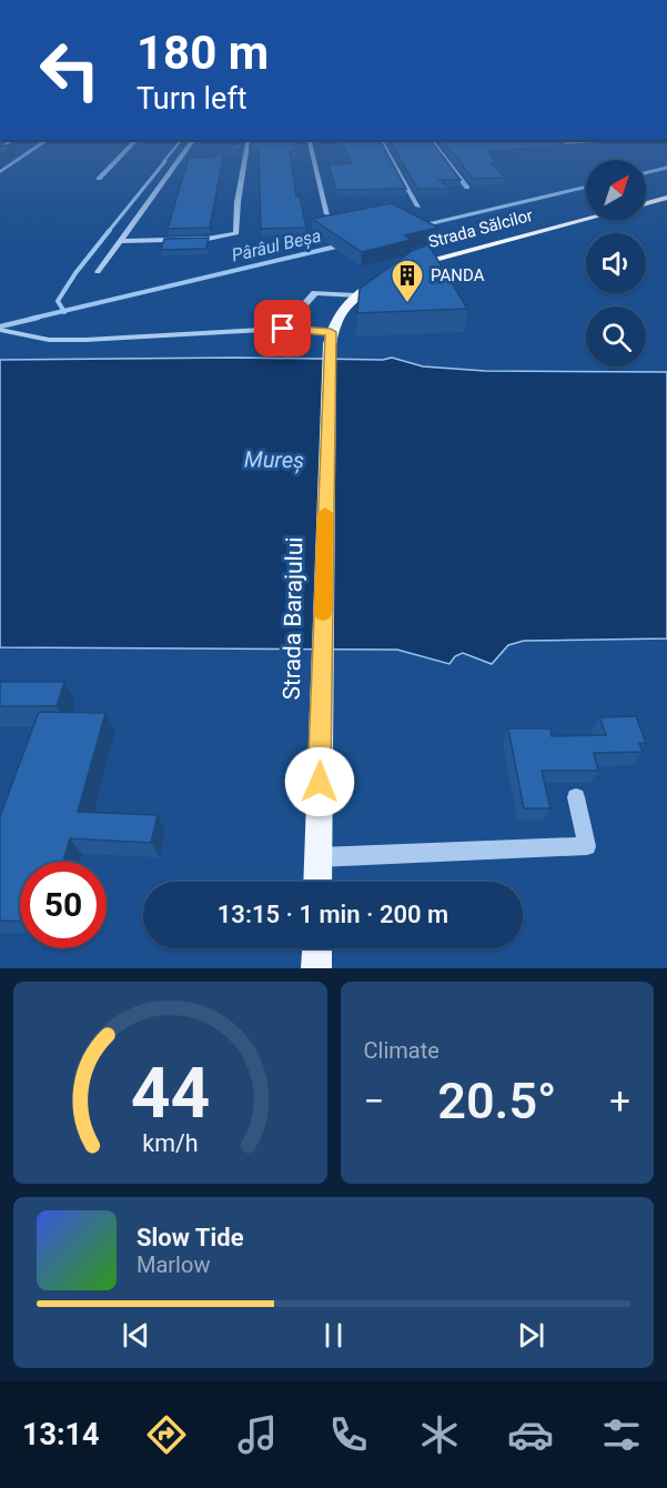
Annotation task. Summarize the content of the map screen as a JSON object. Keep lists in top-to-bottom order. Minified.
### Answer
{"streets":{"main road":["Strada Sălcilor","Strada Barajului"]},"water":["Pârâul Beșa","Mureș"],"places":{"building":["PANDA"]},"north":"top right","page":{"turn":["180 m","Turn left"],"limit":"50","trip":"13:15 · 1 min · 200 m","tile":"Climate","heat":["−","20.5°","+"],"song":["Slow Tide","Marlow"],"tabs":"13:14","gauge":["44","km/h"]}}
